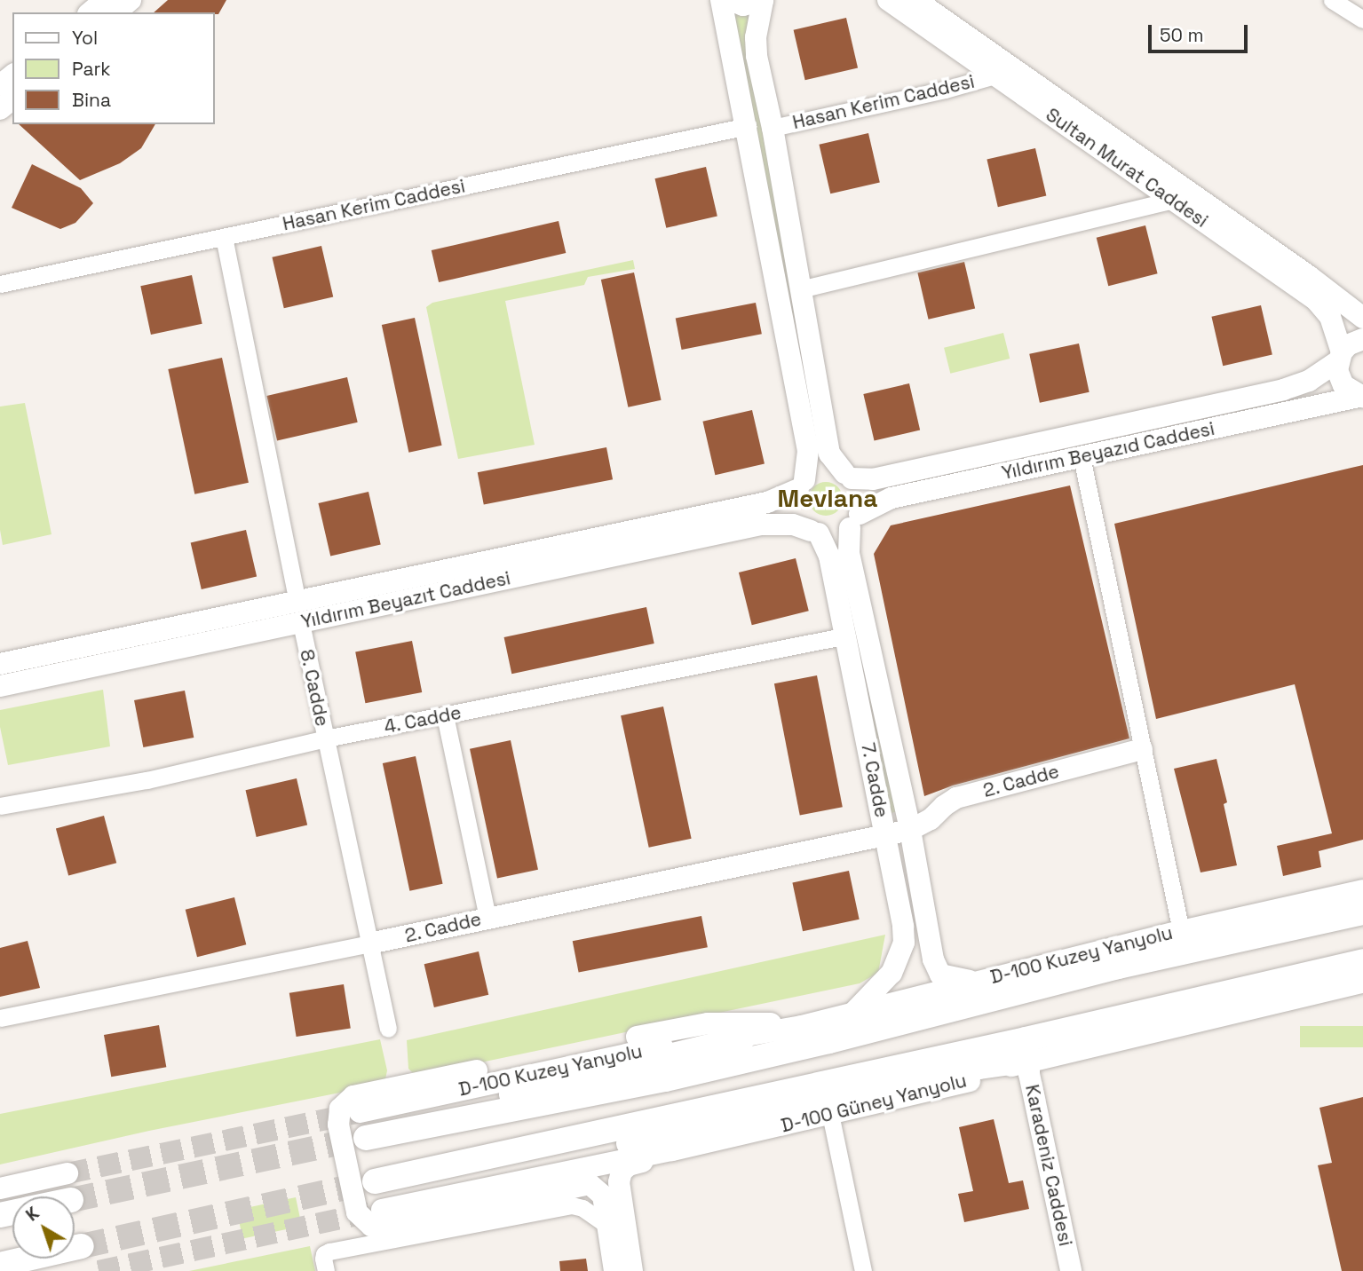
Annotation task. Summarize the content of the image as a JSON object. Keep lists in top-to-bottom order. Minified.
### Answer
{"streets":{"main road":["Sultan Murat Caddesi","Yıldırım Beyazıd Caddesi","Yıldırım Beyazıt Caddesi","8. Cadde","7. Cadde","2. Cadde","D-100 Kuzey Yanyolu","D-100 Güney Yanyolu","Karadeniz Caddesi"],"street":["Hasan Kerim Caddesi","4. Cadde"]},"crossings":[["Hasan Kerim Caddesi","Sultan Murat Caddesi"],["Hasan Kerim Caddesi","8. Cadde"],["Sultan Murat Caddesi","Yıldırım Beyazıd Caddesi"],["Yıldırım Beyazıd Caddesi","Yıldırım Beyazıt Caddesi"],["Yıldırım Beyazıd Caddesi","7. Cadde"],["Yıldırım Beyazıt Caddesi","8. Cadde"],["Yıldırım Beyazıt Caddesi","7. Cadde"],["8. Cadde","4. Cadde"],["8. Cadde","2. Cadde"],["4. Cadde","7. Cadde"],["7. Cadde","2. Cadde"],["7. Cadde","D-100 Kuzey Yanyolu"],["D-100 Güney Yanyolu","Karadeniz Caddesi"]],"districts":["Mevlana"],"legend":["Yol","Park","Bina"],"scale_bar":"50 m","north":"top left"}
